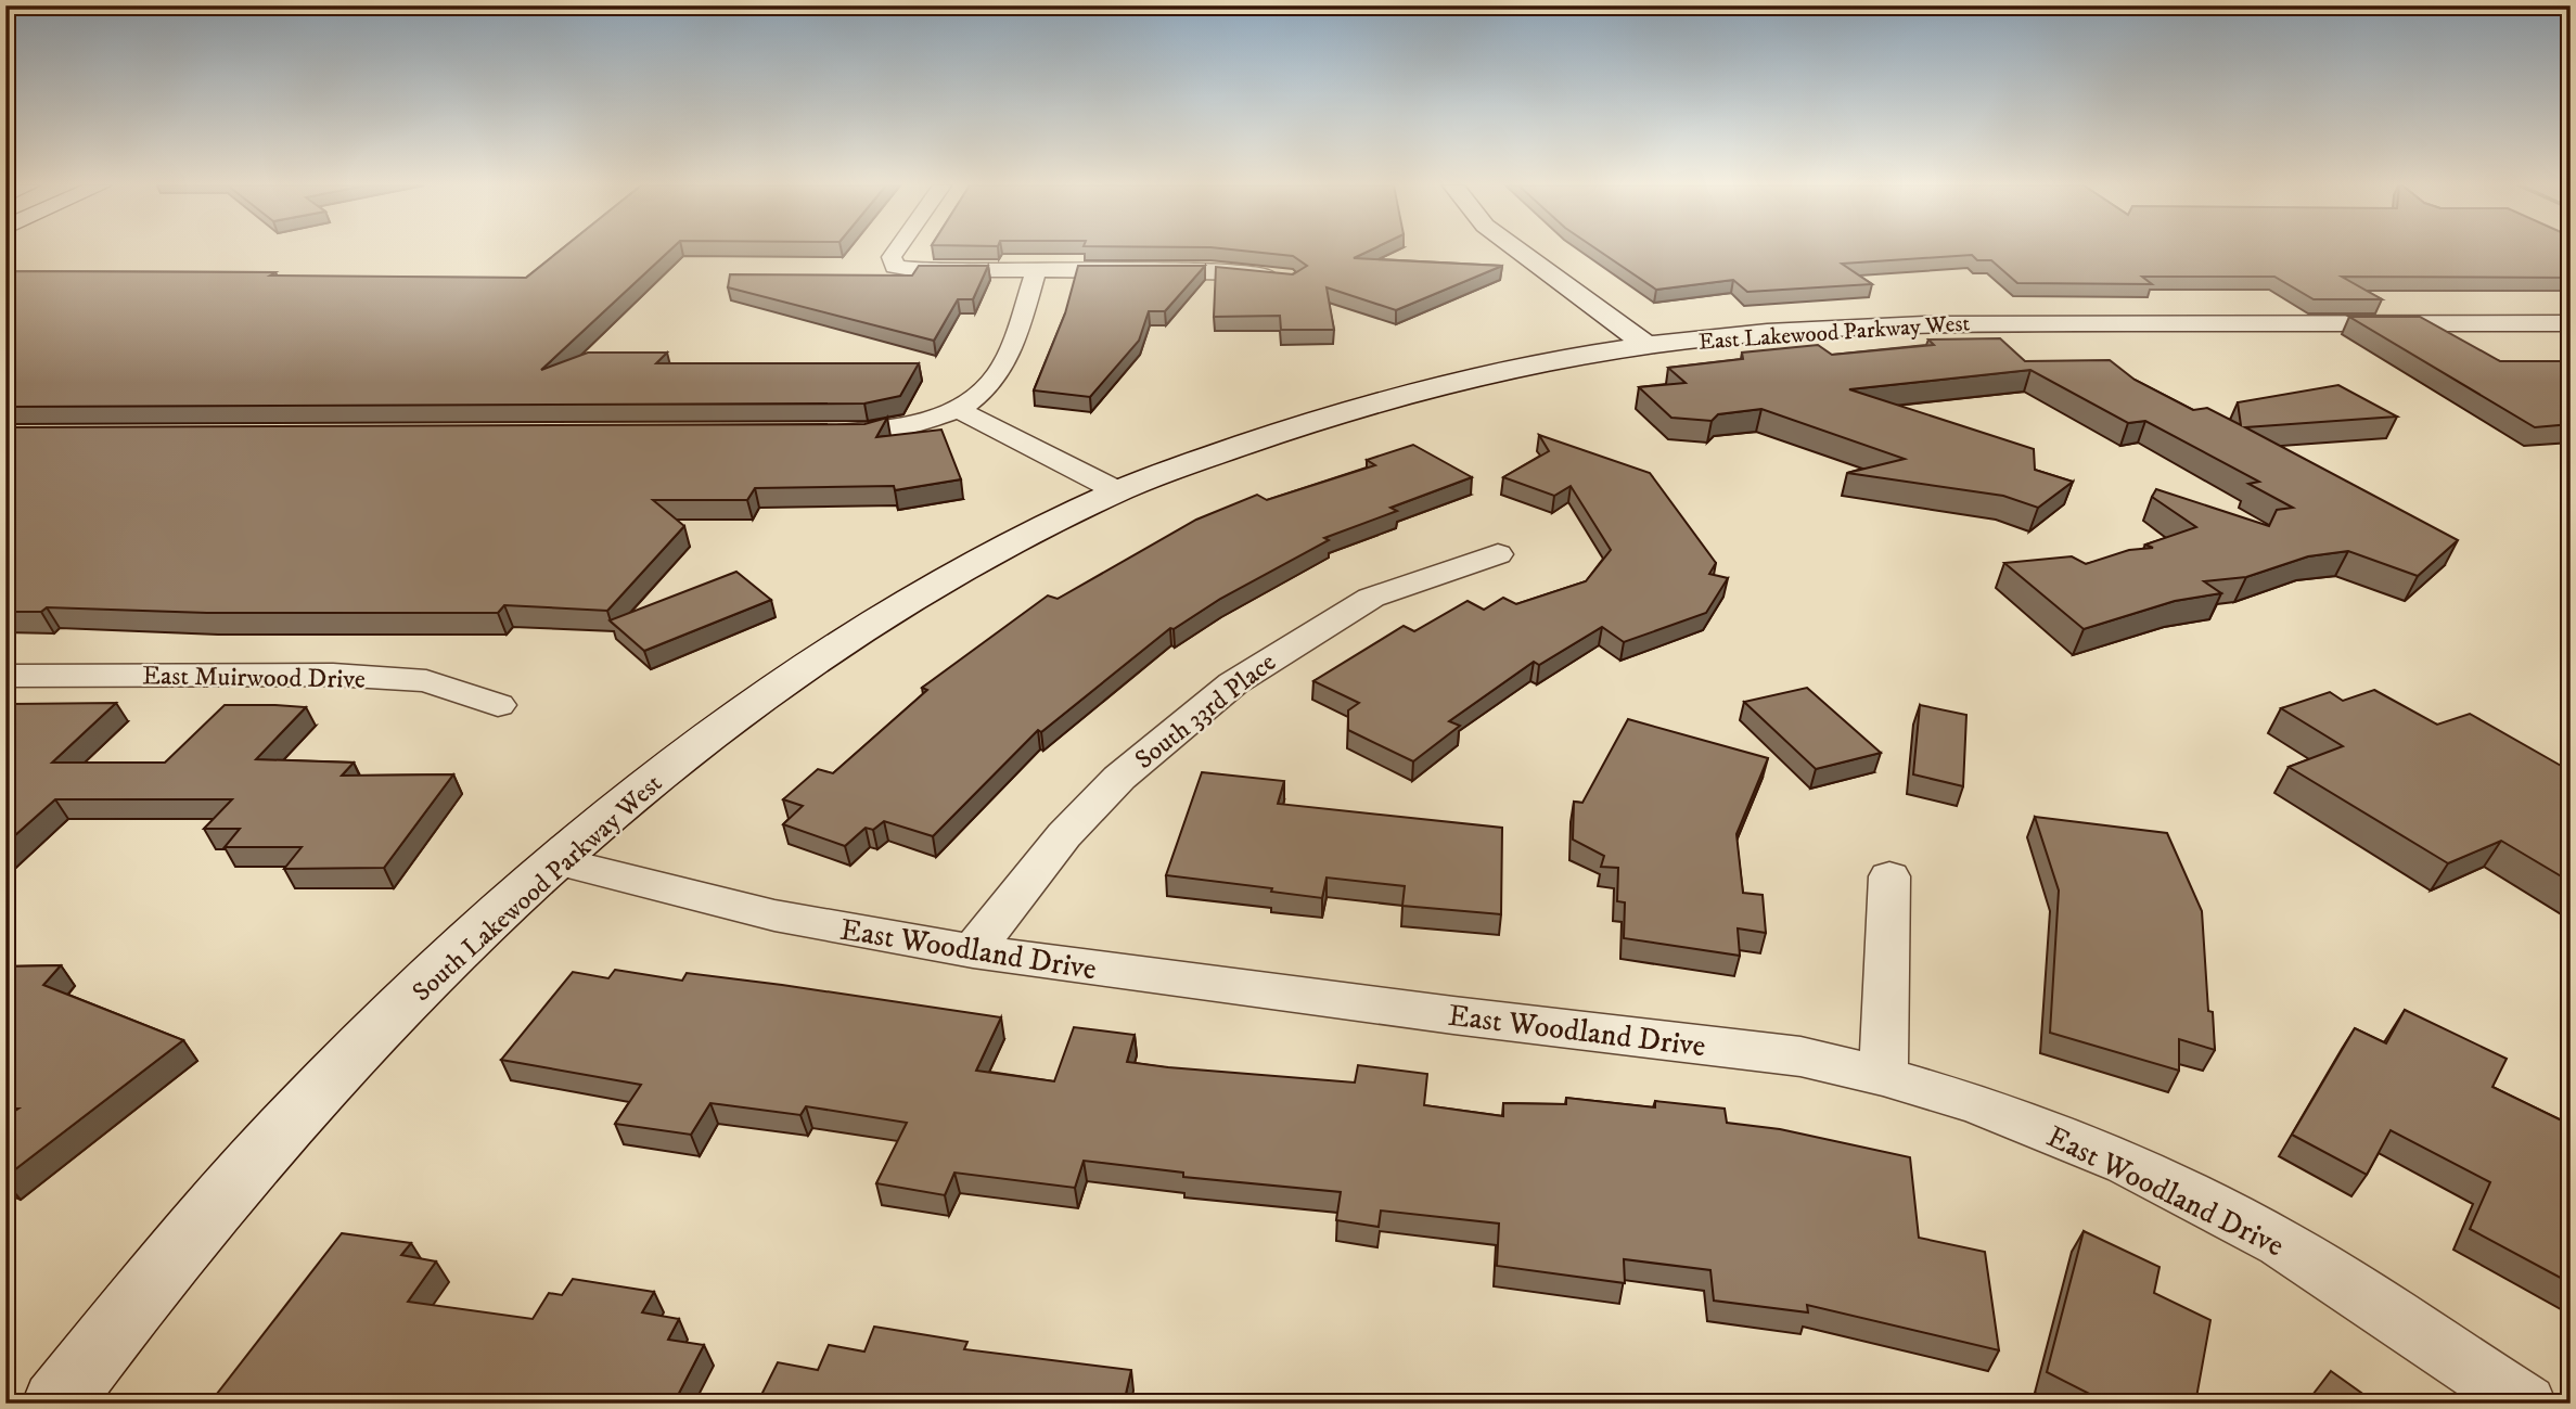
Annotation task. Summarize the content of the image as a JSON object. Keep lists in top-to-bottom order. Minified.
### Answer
{"streets":{"street":["East Lakewood Parkway West","East Muirwood Drive","South 33rd Place","South Lakewood Parkway West","East Woodland Drive"]},"crossings":[["East Lakewood Parkway West","South Lakewood Parkway West"],["South 33rd Place","East Woodland Drive"],["South Lakewood Parkway West","East Woodland Drive"]]}
